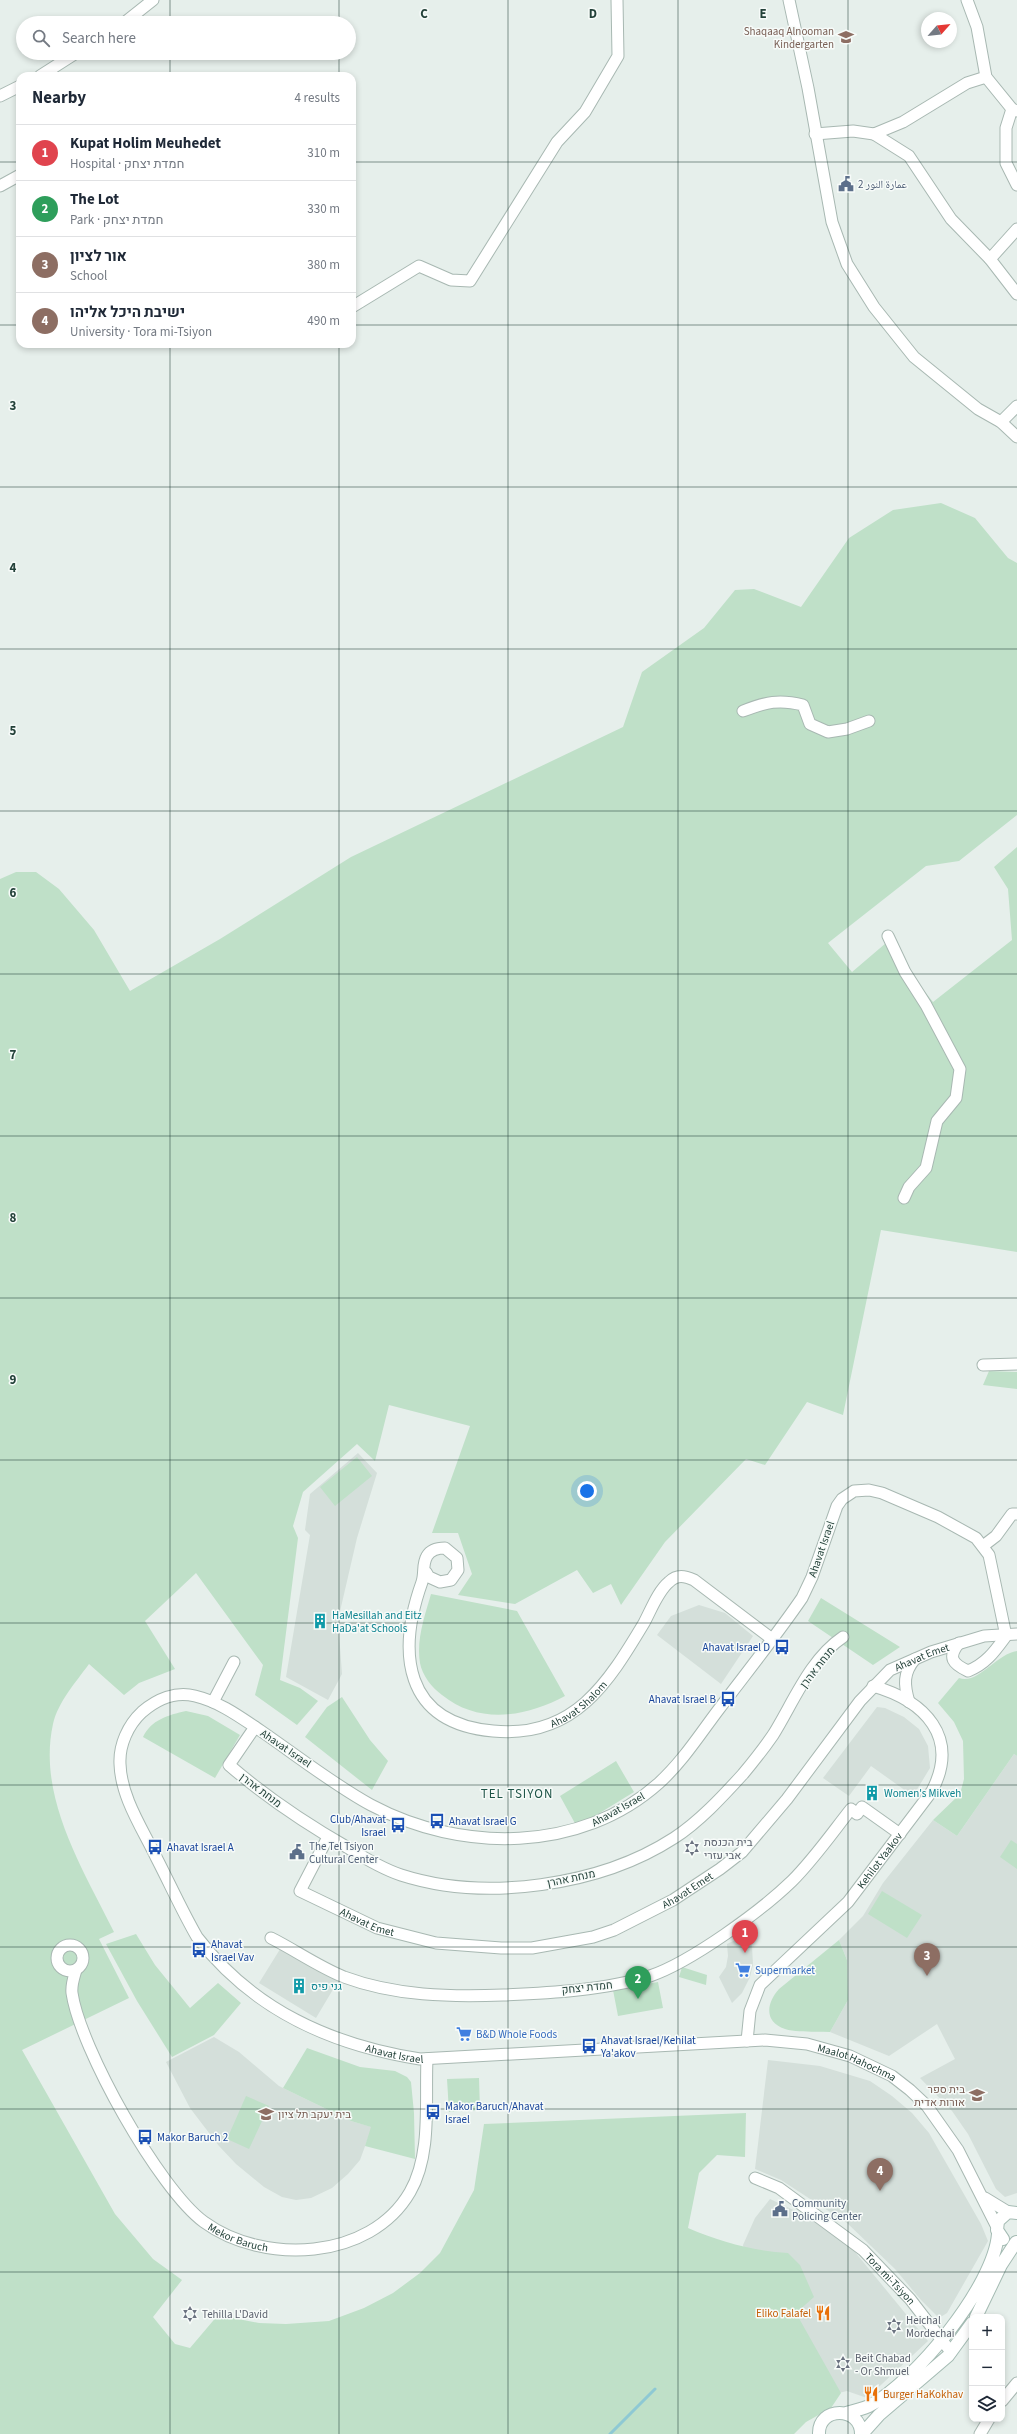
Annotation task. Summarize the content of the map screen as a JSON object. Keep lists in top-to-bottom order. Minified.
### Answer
{"streets":{"street":["Ahavat Israel","Ahavat Emet","מנחת אהרן","Ahavat Shalom","Kehilot Yaakov","חמדת יצחק","Maalot Hahochma","Mekor Baruch","Tora mi-Tsiyon"]},"crossings":[["Ahavat Israel","Ahavat Emet"],["Ahavat Israel","מנחת אהרן"],["Ahavat Israel","Ahavat Shalom"],["Ahavat Israel","Kehilot Yaakov"],["Ahavat Israel","Maalot Hahochma"],["Ahavat Israel","Mekor Baruch"],["Ahavat Emet","מנחת אהרן"],["Ahavat Emet","Kehilot Yaakov"],["Kehilot Yaakov","חמדת יצחק"],["Kehilot Yaakov","Maalot Hahochma"]],"districts":["TEL TSIYON"],"places":{"school or university":["Shaqaaq Alnooman Kindergarten","בית ספר אורות אדית","בית יעקב תל ציון"],"public building":["عمارة النور 2","The Tel Tsiyon Cultural Center","Community Policing Center"],"building":["HaMesillah and Eitz HaDa'at Schools","Women's Mikveh","גני פיס"],"bus stop":["Ahavat Israel D","Ahavat Israel B","Ahavat Israel G","Club/Ahavat Israel","Ahavat Israel A","Ahavat Israel Vav","Ahavat Israel/Kehilat Ya'akov","Makor Baruch/Ahavat Israel","Makor Baruch 2"],"synagogue":["בית הכנסת אבי עזרי","Tehilla L'David","Heichal Mordechai","Beit Chabad - Or Shmuel"],"supermarket":["Supermarket","B&D Whole Foods"],"restaurant":["Eliko Falafel","Burger HaKokhav"]},"north":"top right","page":{"search":"Search here","heading":["Nearby","4 results"],"list":[{"mark":"1","name":"Kupat Holim Meuhedet","note":"Hospital · חמדת יצחק","value":"310 m"},{"mark":"2","name":"The Lot","note":"Park · חמדת יצחק","value":"330 m"},{"mark":"3","name":"אור לציון","note":"School","value":"380 m"},{"mark":"4","name":"ישיבת היכל אליהו","note":"University · Tora mi-Tsiyon","value":"490 m"}],"pins":["1","3","2","4"],"map_buttons":["+","−"]},"grid":{"columns":["C","D","E"],"rows":["3","4","5","6","7","8","9"]}}
